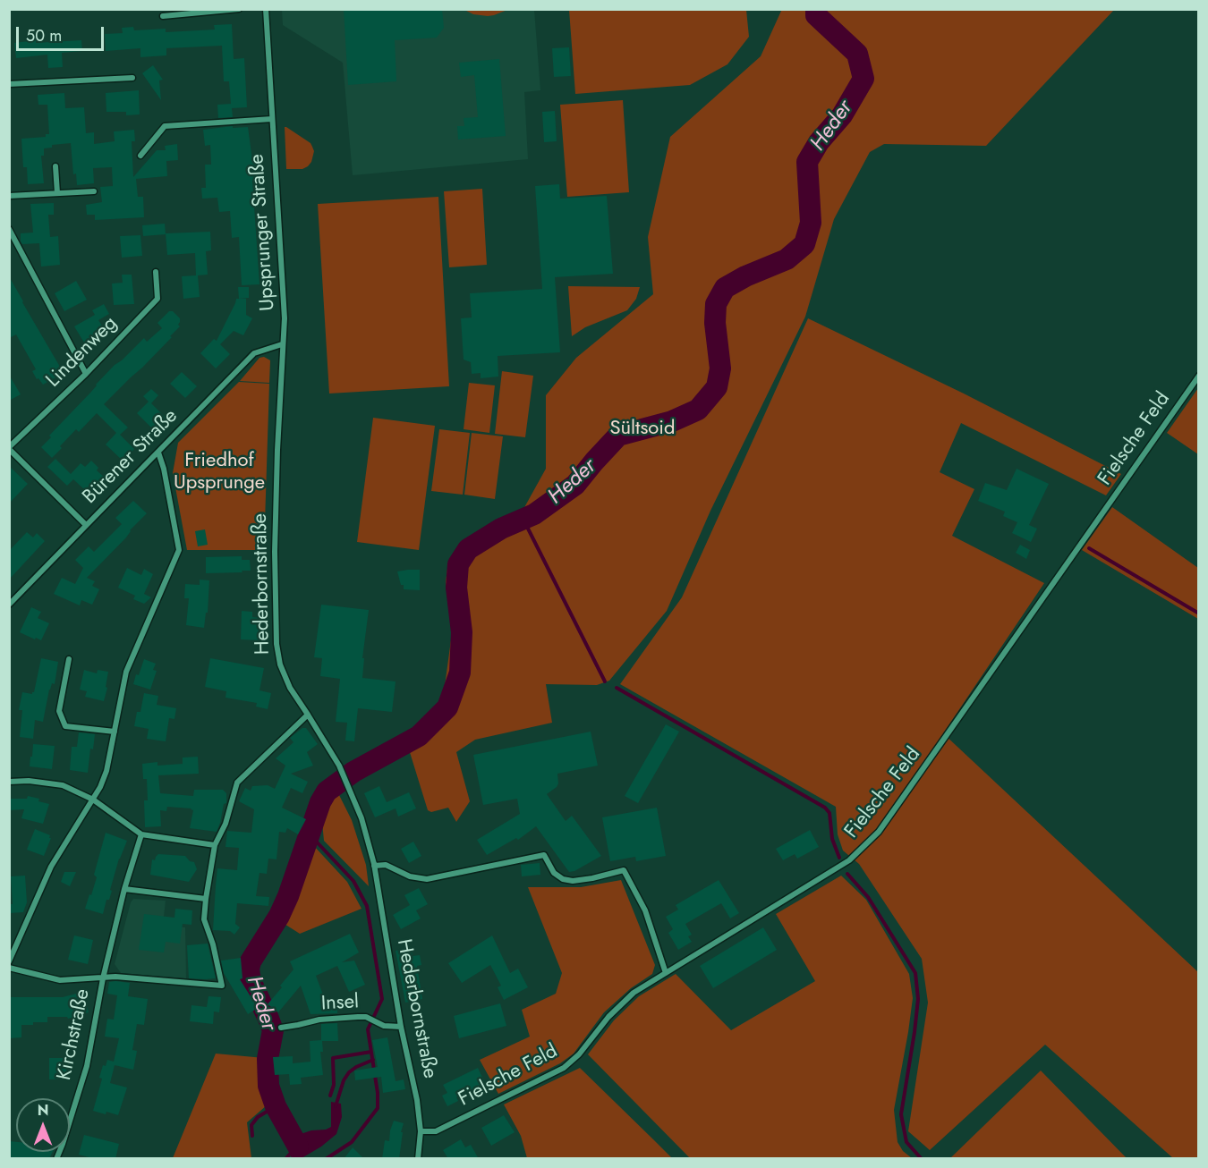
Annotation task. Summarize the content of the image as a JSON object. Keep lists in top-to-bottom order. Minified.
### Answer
{"streets":{"street":["Upsprunger Straße","Lindenweg","Fielsche Feld","Bürener Straße","Hederbornstraße","Insel","Kirchstraße"]},"crossings":[["Upsprunger Straße","Bürener Straße"],["Upsprunger Straße","Hederbornstraße"],["Fielsche Feld","Hederbornstraße"],["Bürener Straße","Hederbornstraße"],["Hederbornstraße","Insel"],["Hederbornstraße","Kirchstraße"]],"water":["Heder"],"parks":["Sültsoid","Friedhof Upsprunge"],"scale_bar":"50 m","north":"top"}
